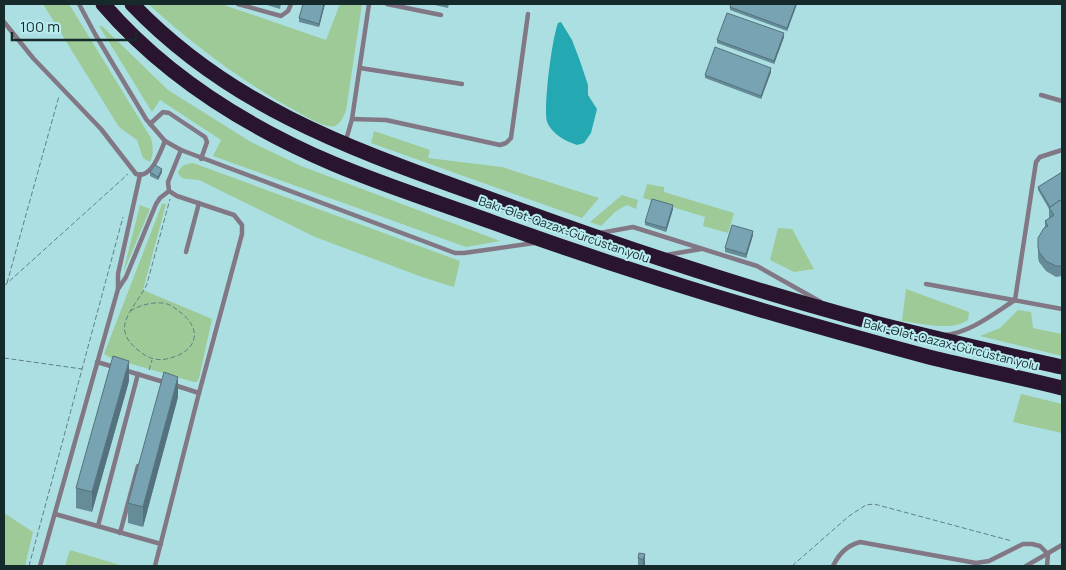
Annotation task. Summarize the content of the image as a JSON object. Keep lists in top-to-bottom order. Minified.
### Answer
{"streets":{"highway":["Bakı-Ələt-Qazax-Gürcüstan yolu"]},"scale_bar":"100 m"}
